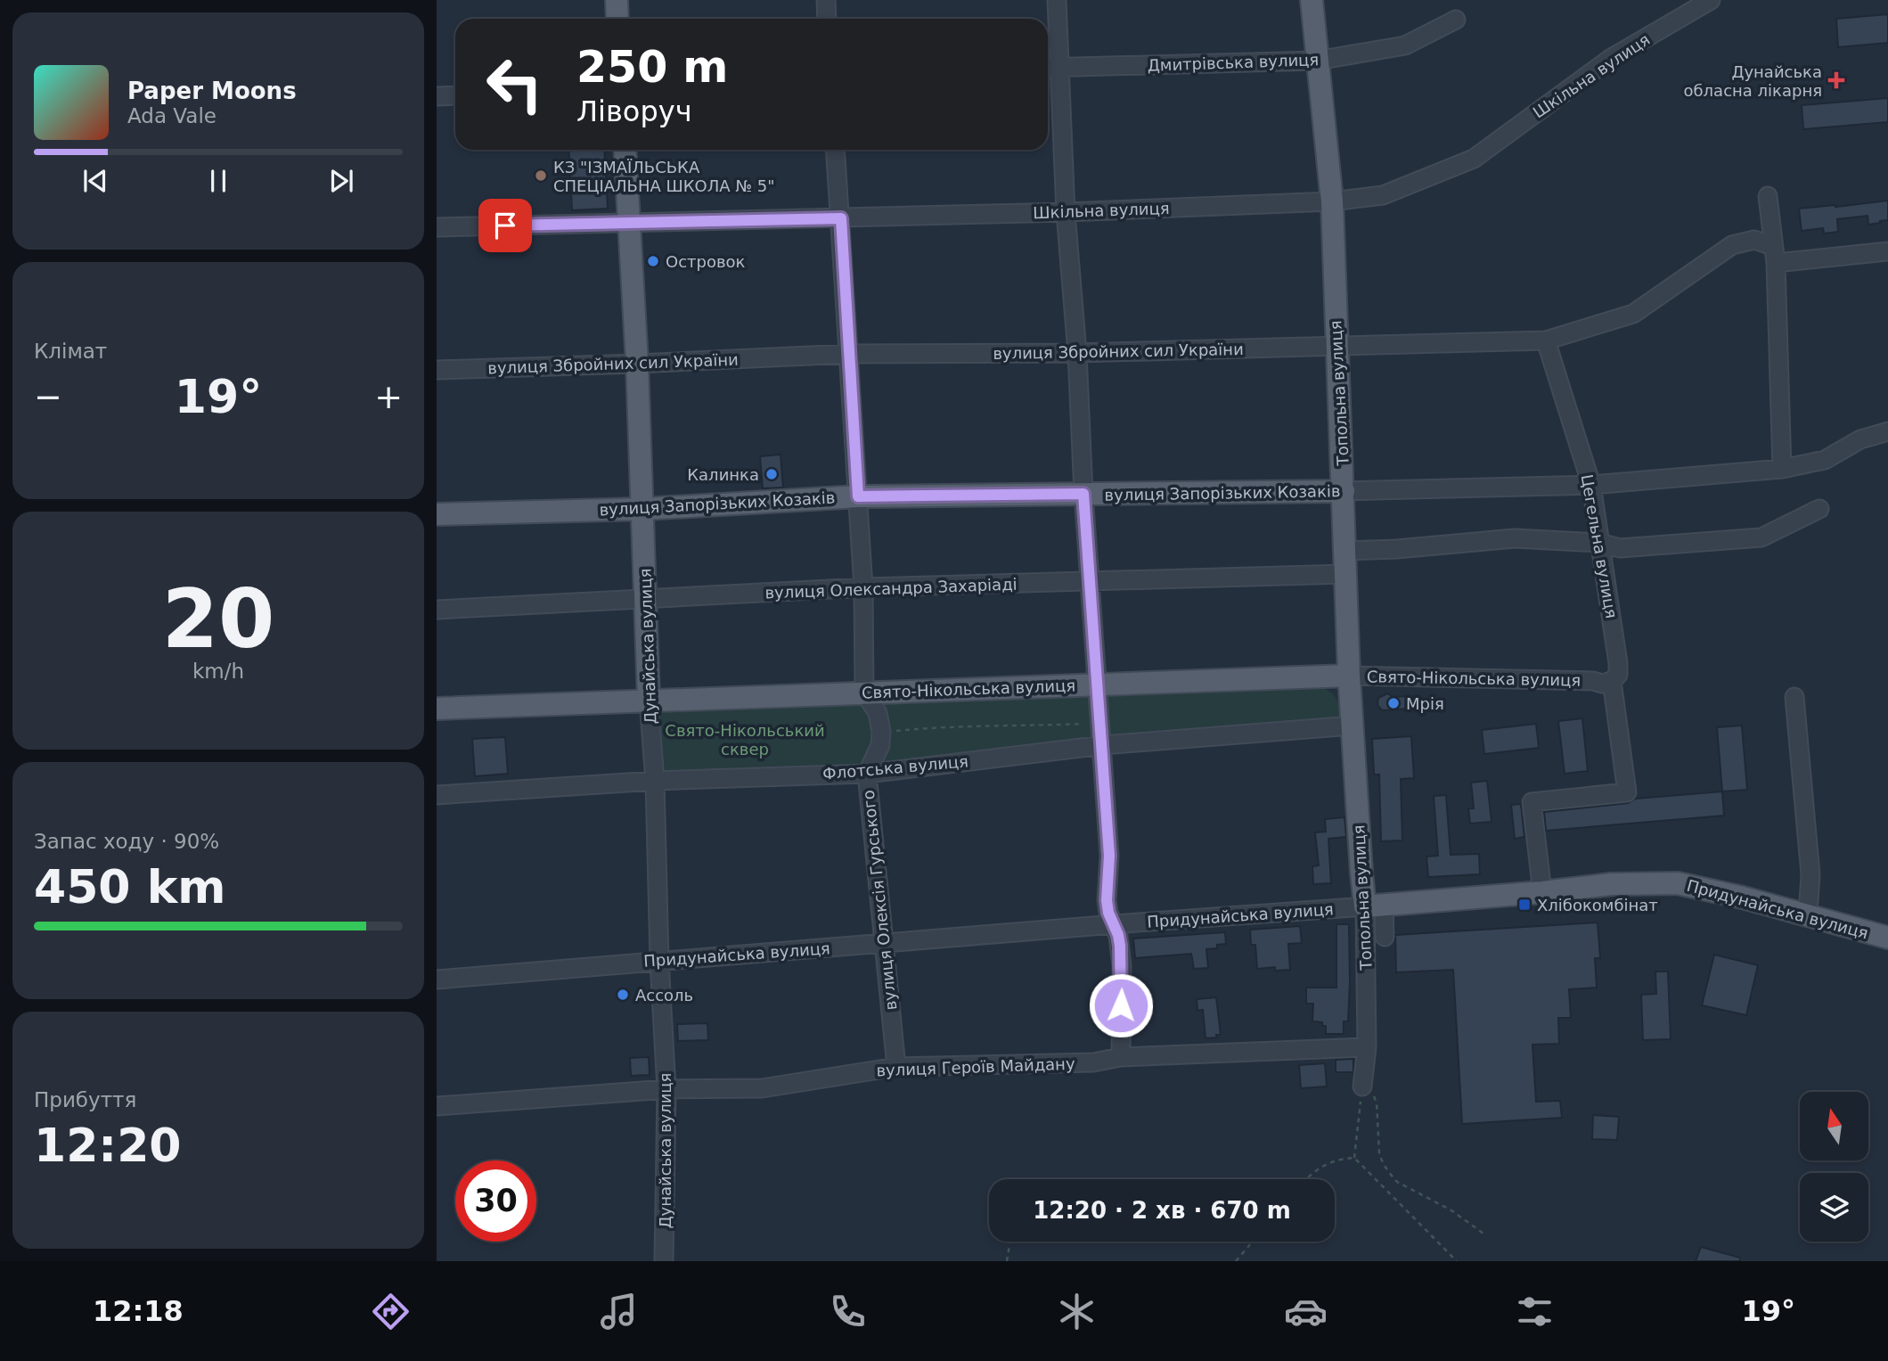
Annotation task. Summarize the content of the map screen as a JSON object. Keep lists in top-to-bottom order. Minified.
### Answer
{"streets":{"main road":["Топольна вулиця","вулиця Запорізьких Козаків","Дунайська вулиця","Свято-Нікольська вулиця","Придунайська вулиця"],"street":["Дмитрівська вулиця","Шкільна вулиця","вулиця Збройних сил України","Цегельна вулиця","вулиця Олександра Захаріаді","Флотська вулиця","вулиця Олексія Гурського","вулиця Героїв Майдану"]},"crossings":[["Дмитрівська вулиця","Топольна вулиця"],["Шкільна вулиця","Топольна вулиця"],["Шкільна вулиця","Дунайська вулиця"],["вулиця Збройних сил України","Топольна вулиця"],["вулиця Збройних сил України","Цегельна вулиця"],["вулиця Збройних сил України","Дунайська вулиця"],["Топольна вулиця","вулиця Запорізьких Козаків"],["Топольна вулиця","вулиця Олександра Захаріаді"],["Топольна вулиця","Свято-Нікольська вулиця"],["Топольна вулиця","Флотська вулиця"],["Топольна вулиця","Придунайська вулиця"],["Топольна вулиця","вулиця Героїв Майдану"],["вулиця Запорізьких Козаків","Цегельна вулиця"],["вулиця Запорізьких Козаків","Дунайська вулиця"],["Цегельна вулиця","Свято-Нікольська вулиця"],["Цегельна вулиця","Придунайська вулиця"],["вулиця Олександра Захаріаді","Дунайська вулиця"],["Дунайська вулиця","Свято-Нікольська вулиця"],["Дунайська вулиця","Флотська вулиця"],["Дунайська вулиця","Придунайська вулиця"],["Дунайська вулиця","вулиця Героїв Майдану"],["Флотська вулиця","вулиця Олексія Гурського"],["вулиця Олексія Гурського","Придунайська вулиця"],["вулиця Олексія Гурського","вулиця Героїв Майдану"]],"parks":["Свято-Нікольський сквер"],"places":{"health":["Дунайська обласна лікарня"],"other":["КЗ \"ІЗМАЇЛЬСЬКА СПЕЦІАЛЬНА ШКОЛА № 5\"","Островок","Калинка","Мрія","Ассоль"],"transit":["Хлібокомбінат"]},"north":"top","page":{"turn":["250 m","Ліворуч"],"song":["Paper Moons","Ada Vale"],"tile":["Клімат",["20","km/h"],["Запас ходу · 90%","450 km"],["Прибуття","12:20"]],"heat":["−","19°","+"],"limit":"30","trip":"12:20 · 2 хв · 670 m","tabs":["12:18","19°"]}}
